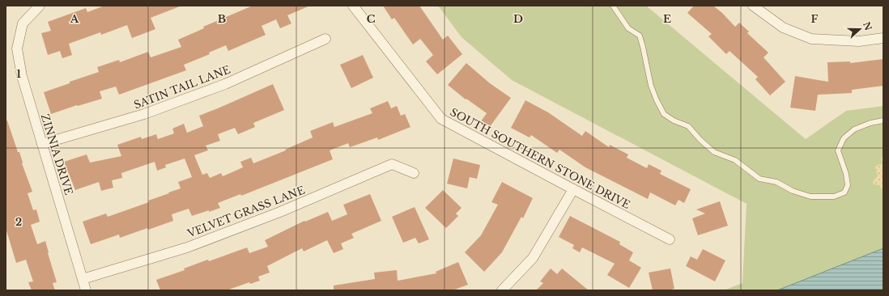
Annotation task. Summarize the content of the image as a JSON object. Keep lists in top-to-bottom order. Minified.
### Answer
{"streets":{"street":["SATIN TAIL LANE","ZINNIA DRIVE","SOUTH SOUTHERN STONE DRIVE","VELVET GRASS LANE"]},"crossings":[["SATIN TAIL LANE","ZINNIA DRIVE"],["ZINNIA DRIVE","VELVET GRASS LANE"]],"north":"right","grid":{"columns":["A","B","C","D","E","F"],"rows":["1","2"]}}
